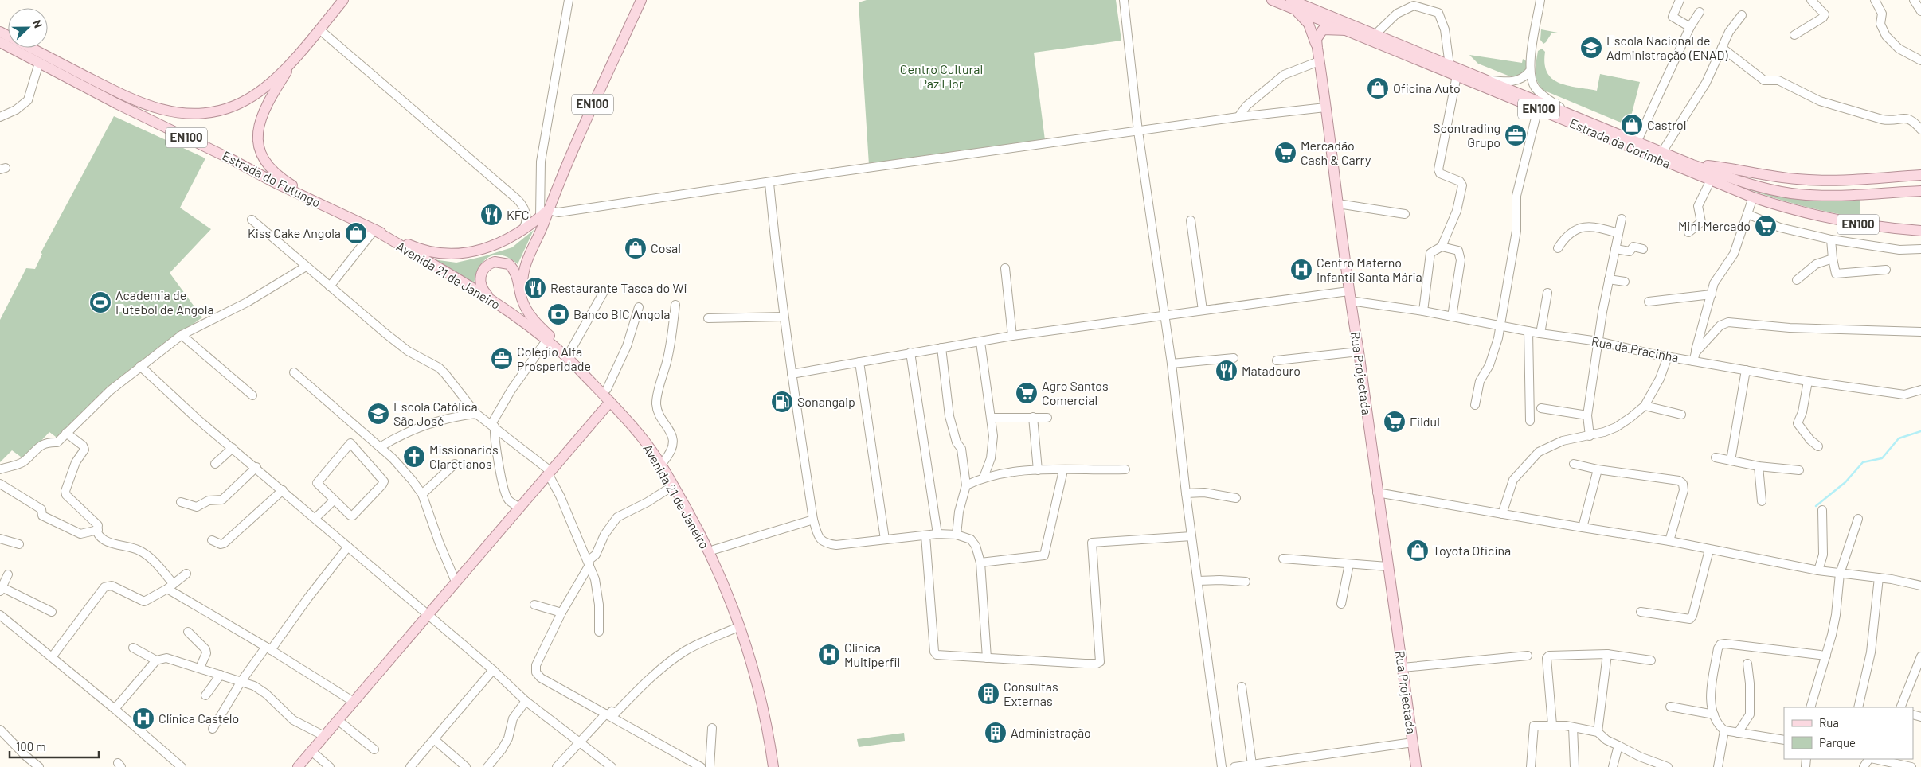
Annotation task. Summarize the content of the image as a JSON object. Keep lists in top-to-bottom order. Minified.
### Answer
{"streets":{"main road":["EN100","Estrada da Corimba","Estrada do Futungo","Avenida 21 de Janeiro","Rua Projectada"],"street":["Rua da Pracinha"]},"crossings":[["EN100","Estrada da Corimba"],["Estrada da Corimba","Rua Projectada"],["Estrada do Futungo","Avenida 21 de Janeiro"],["Rua da Pracinha","Rua Projectada"]],"parks":["Centro Cultural Paz Flor"],"places":{"school or university":["Escola Nacional de Administração (ENAD)","Escola Católica São José"],"shop":["Oficina Auto","Castrol","Kiss Cake Angola","Cosal","Toyota Oficina"],"office":["Scontrading Grupo","Colégio Alfa Prosperidade"],"supermarket":["Mercadão Cash & Carry","Mini Mercado","Agro Santos Comercial","Fildul"],"restaurant":["KFC","Restaurante Tasca do Wi","Matadouro"],"hospital":["Centro Materno Infantil Santa Mária","Clínica Multiperfil","Clínica Castelo"],"sports":["Academia de Futebol de Angola"],"bank":["Banco BIC Angola"],"fuel station":["Sonangalp"],"church":["Missionarios Claretianos"],"building":["Consultas Externas","Administração"]},"legend":["Rua","Parque"],"scale_bar":"100 m","north":"right"}
